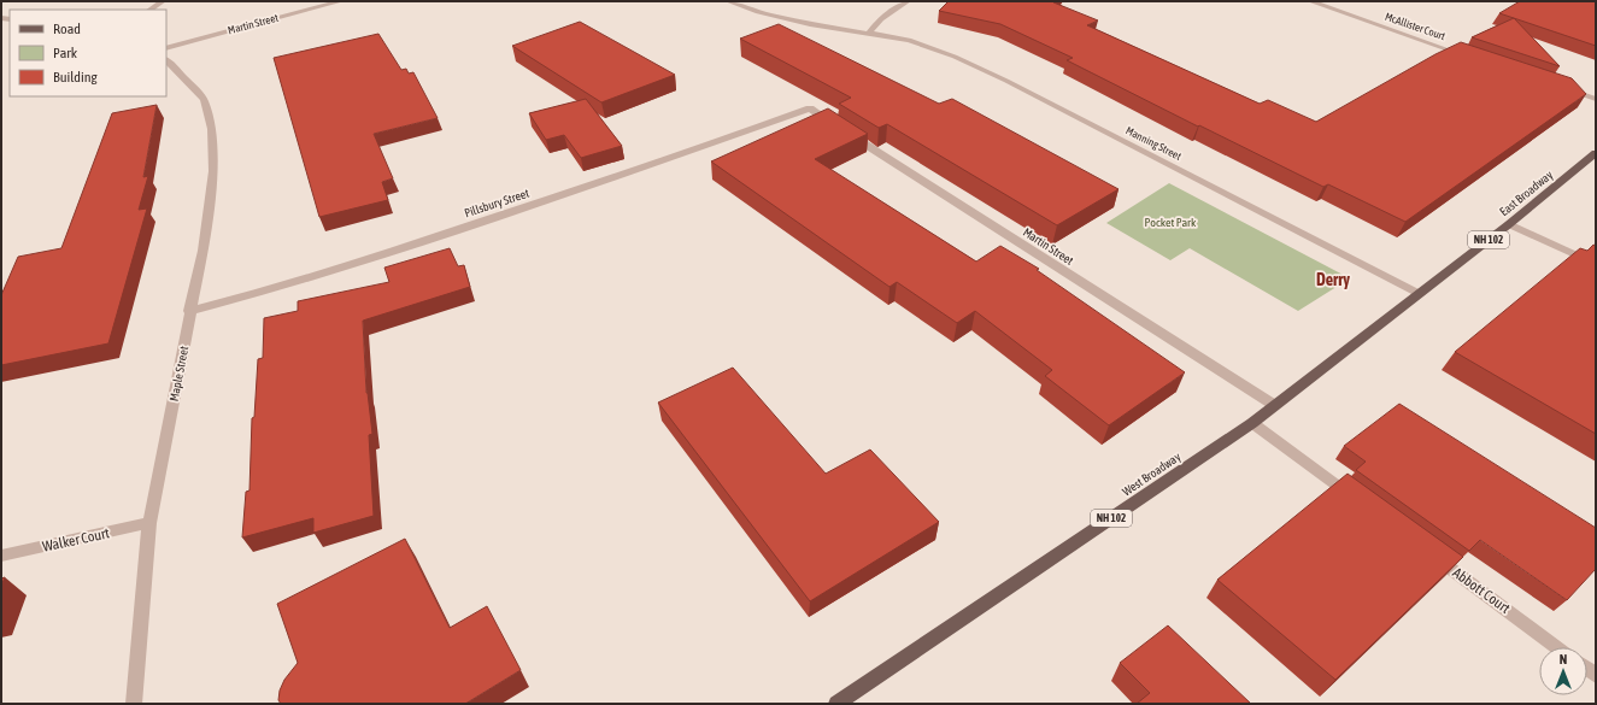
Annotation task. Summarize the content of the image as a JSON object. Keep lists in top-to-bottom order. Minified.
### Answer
{"streets":{"main road":["East Broadway","NH 102","West Broadway"],"street":["Martin Street","McAllister Court","Manning Street","Pillsbury Street","Maple Street","Walker Court","Abbott Court"]},"crossings":[["Martin Street","Pillsbury Street"],["Martin Street","West Broadway"],["Manning Street","East Broadway"],["East Broadway","West Broadway"],["Pillsbury Street","Maple Street"],["Maple Street","Walker Court"]],"districts":["Derry"],"parks":["Pocket Park"],"legend":["Road","Park","Building"],"north":"top"}
